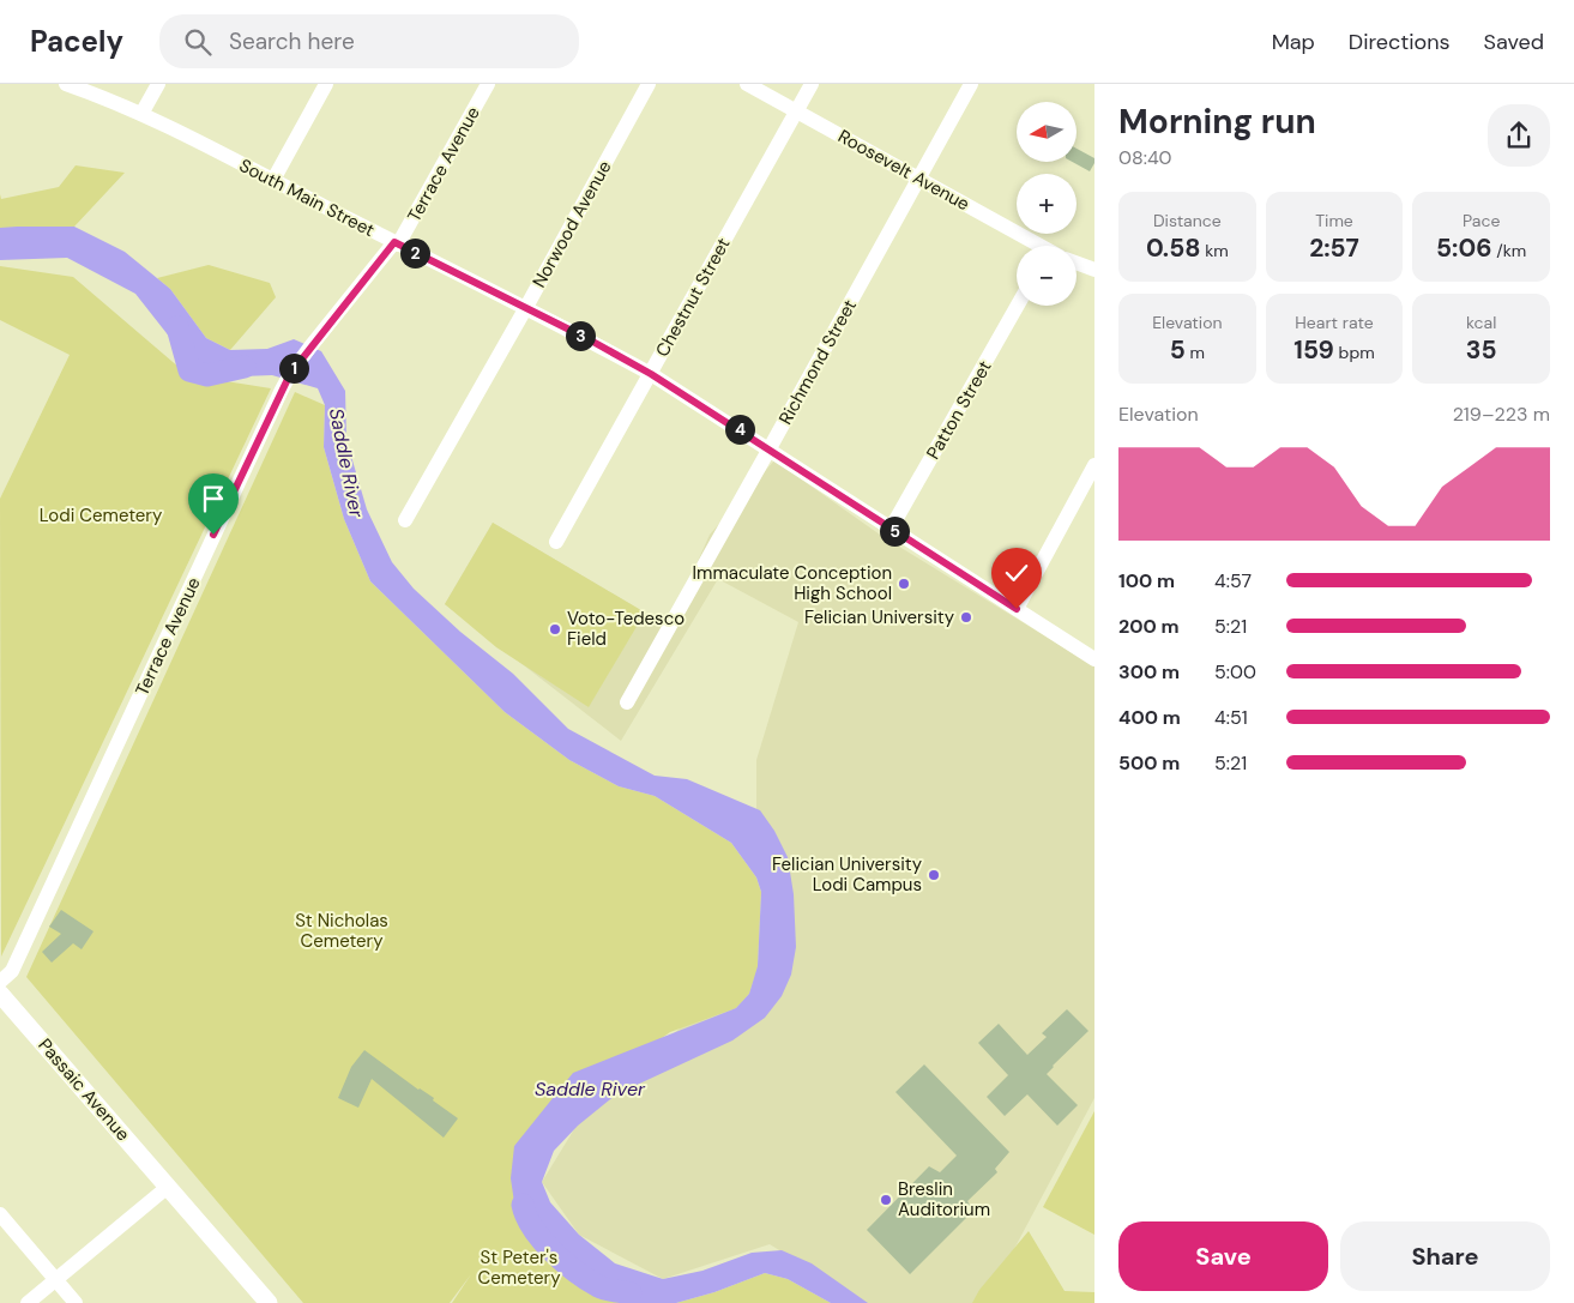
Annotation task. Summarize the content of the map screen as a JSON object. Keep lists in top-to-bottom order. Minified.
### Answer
{"streets":{"main road":["Passaic Avenue"],"street":["Terrace Avenue","Roosevelt Avenue","South Main Street","Norwood Avenue","Chestnut Street","Richmond Street","Patton Street"]},"crossings":[["Terrace Avenue","South Main Street"],["Roosevelt Avenue","Chestnut Street"],["Roosevelt Avenue","Richmond Street"],["South Main Street","Norwood Avenue"],["South Main Street","Chestnut Street"],["South Main Street","Richmond Street"],["South Main Street","Patton Street"]],"water":["Saddle River"],"parks":["Lodi Cemetery","St Nicholas Cemetery","St Peter's Cemetery"],"places":["Immaculate Conception High School","Felician University","Voto-Tedesco Field","Felician University Lodi Campus","Breslin Auditorium"],"north":"left","page":{"header":"Pacely","search":"Search here","nav":["Map","Directions","Saved"],"heading":["Morning run","08:40"],"map_buttons":["+","−"],"stats":[["Distance","0.58 km"],["Time","2:57"],["Pace","5:06 /km"],["Elevation","5 m"],["Heart rate","159 bpm"],["kcal","35"]],"pins":["2","3","1","4","5"],"chart":["Elevation","219–223 m"],"list":[{"name":"100 m","note":"4:57"},{"name":"200 m","note":"5:21"},{"name":"300 m","note":"5:00"},{"name":"400 m","note":"4:51"},{"name":"500 m","note":"5:21"}],"buttons":["Save","Share"]}}
